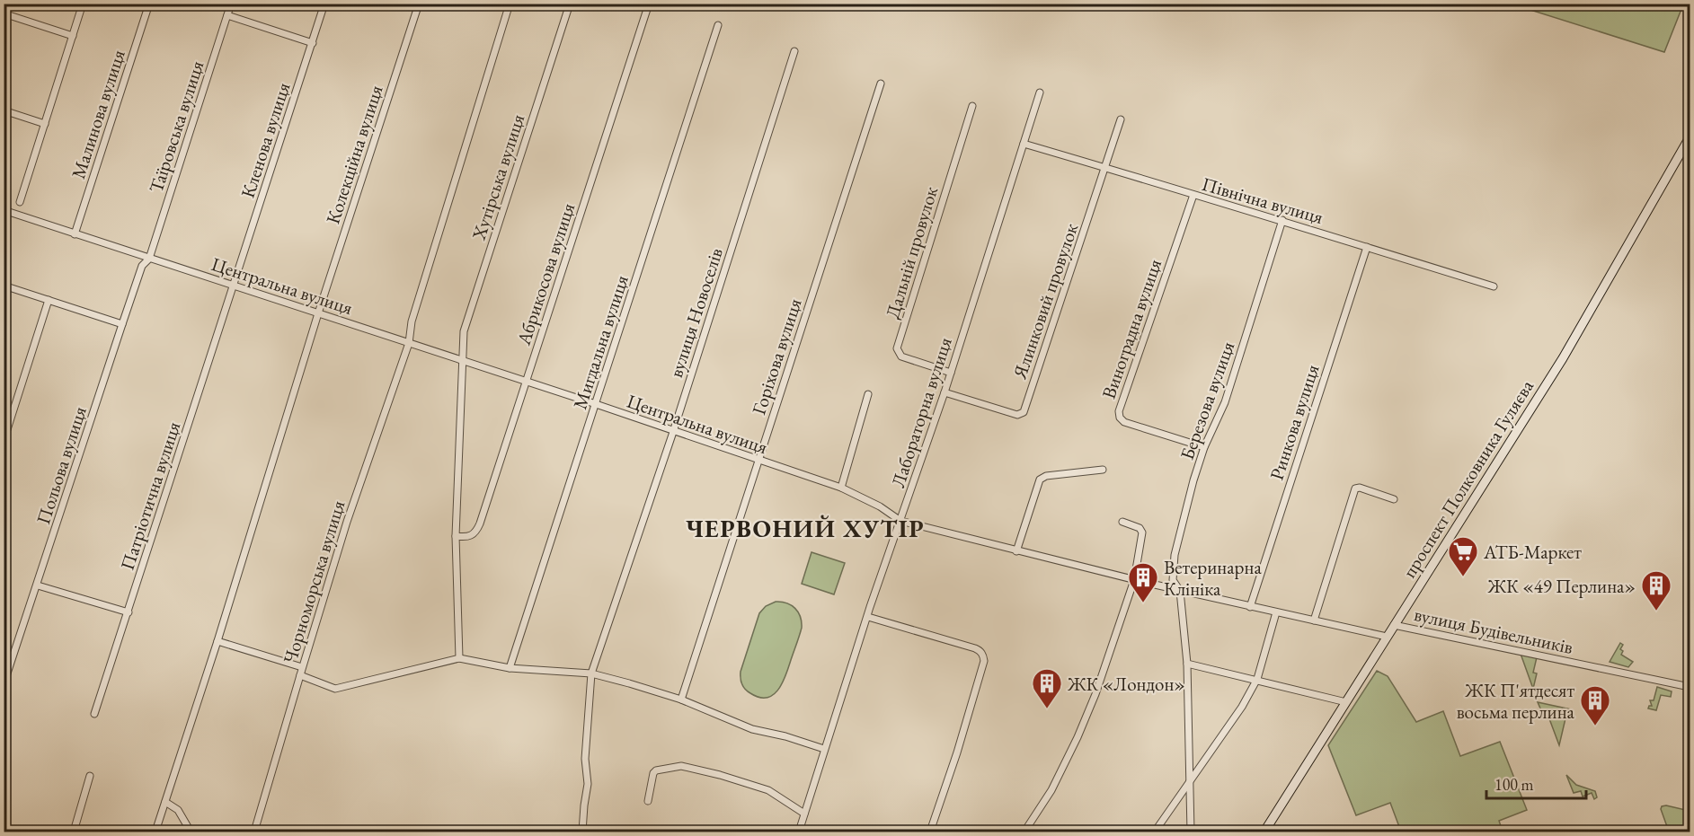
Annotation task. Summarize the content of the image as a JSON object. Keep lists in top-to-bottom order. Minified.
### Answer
{"streets":{"main road":["проспект Полковника Гуляєва"],"street":["Малинова вулиця","Таїровська вулиця","Кленова вулиця","Колекційна вулиця","Хутірська вулиця","Північна вулиця","Дальній провулок","Абрикосова вулиця","Центральна вулиця","Ялинковий провулок","вулиця Новоселів","Виноградна вулиця","Мигдальна вулиця","Горіхова вулиця","Березова вулиця","Лабораторна вулиця","Ринкова вулиця","Польова вулиця","Патріотична вулиця","Чорноморська вулиця","вулиця Будівельників"]},"crossings":[["Малинова вулиця","Центральна вулиця"],["Таїровська вулиця","Центральна вулиця"],["Таїровська вулиця","Польова вулиця"],["Кленова вулиця","Центральна вулиця"],["Кленова вулиця","Патріотична вулиця"],["Колекційна вулиця","Центральна вулиця"],["Хутірська вулиця","Центральна вулиця"],["Хутірська вулиця","Чорноморська вулиця"],["Північна вулиця","Ялинковий провулок"],["Північна вулиця","Виноградна вулиця"],["Північна вулиця","Березова вулиця"],["Північна вулиця","Лабораторна вулиця"],["Північна вулиця","Ринкова вулиця"],["Дальній провулок","Лабораторна вулиця"],["Абрикосова вулиця","Центральна вулиця"],["Центральна вулиця","вулиця Новоселів"],["Центральна вулиця","Мигдальна вулиця"],["Центральна вулиця","Горіхова вулиця"],["Центральна вулиця","Березова вулиця"],["Центральна вулиця","Лабораторна вулиця"],["Центральна вулиця","Ринкова вулиця"],["Центральна вулиця","Польова вулиця"],["Центральна вулиця","проспект Полковника Гуляєва"],["Центральна вулиця","Патріотична вулиця"],["Центральна вулиця","Чорноморська вулиця"],["Ялинковий провулок","Лабораторна вулиця"],["Виноградна вулиця","Березова вулиця"],["проспект Полковника Гуляєва","вулиця Будівельників"]],"districts":["ЧЕРВОНИЙ ХУТІР"],"places":{"supermarket":["АТБ-Маркет"],"building":["Ветеринарна Клініка","ЖК «49 Перлина»","ЖК «Лондон»","ЖК П'ятдесят восьма перлина"]},"scale_bar":"100 m"}
